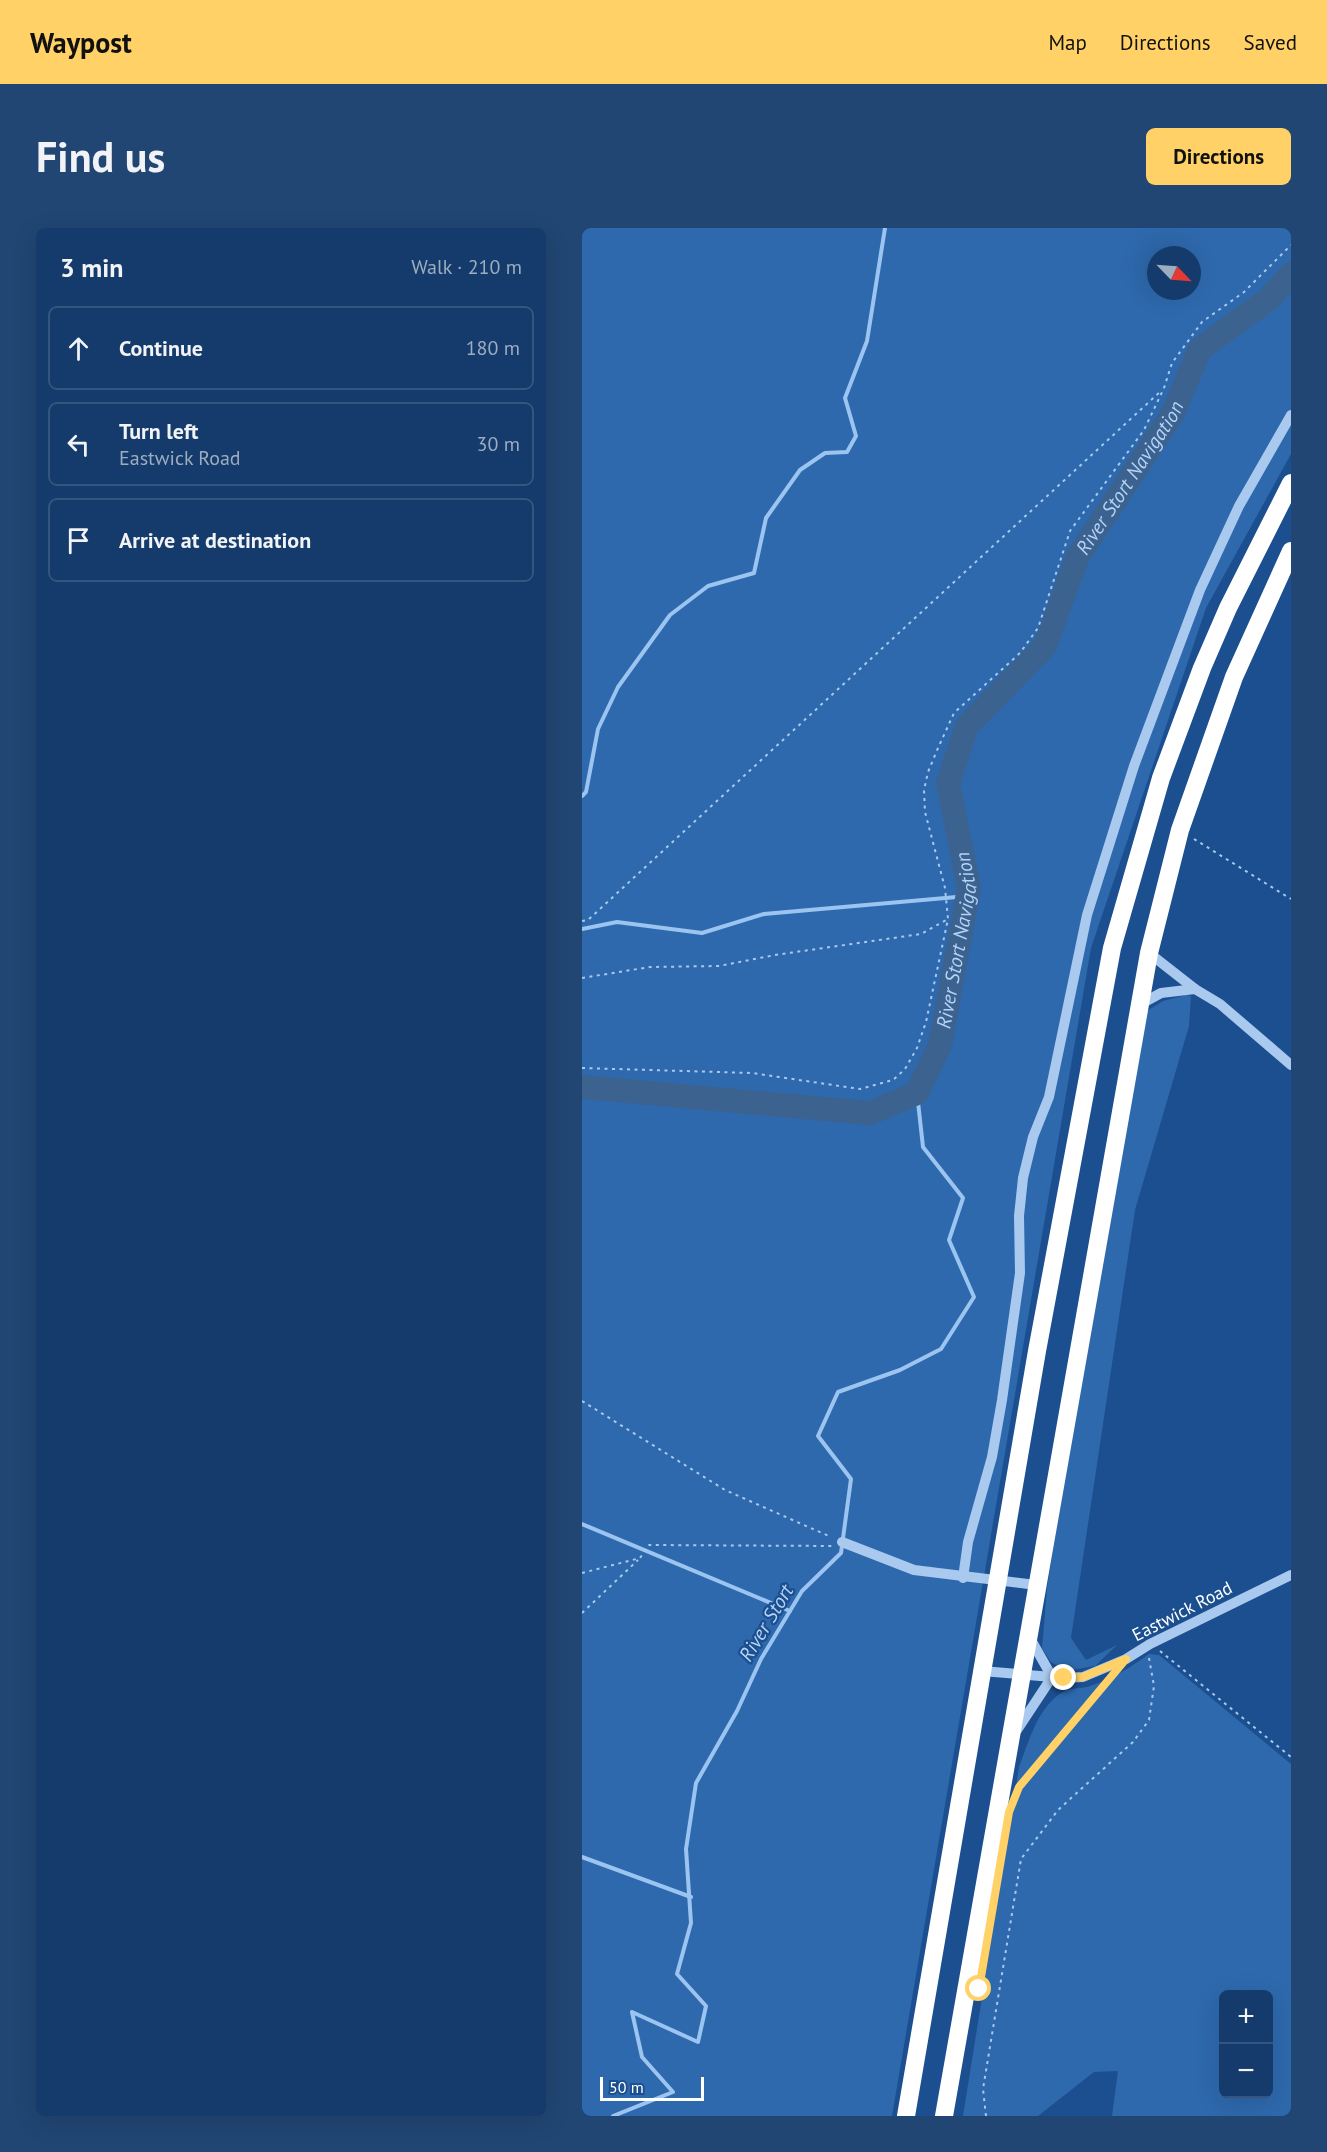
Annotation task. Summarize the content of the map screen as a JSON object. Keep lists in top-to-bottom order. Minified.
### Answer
{"streets":{"street":["Eastwick Road"]},"water":["River Stort Navigation","River Stort"],"scale_bar":"50 m","north":"bottom right","page":{"header":"Waypost","nav":["Map","Directions","Saved"],"buttons":"Directions","title":"Find us","heading":["3 min","Walk · 210 m"],"list":[["Continue","180 m"],["Turn left","Eastwick Road","30 m"],"Arrive at destination"],"map_buttons":["+","−"],"scale":"50 m"}}
